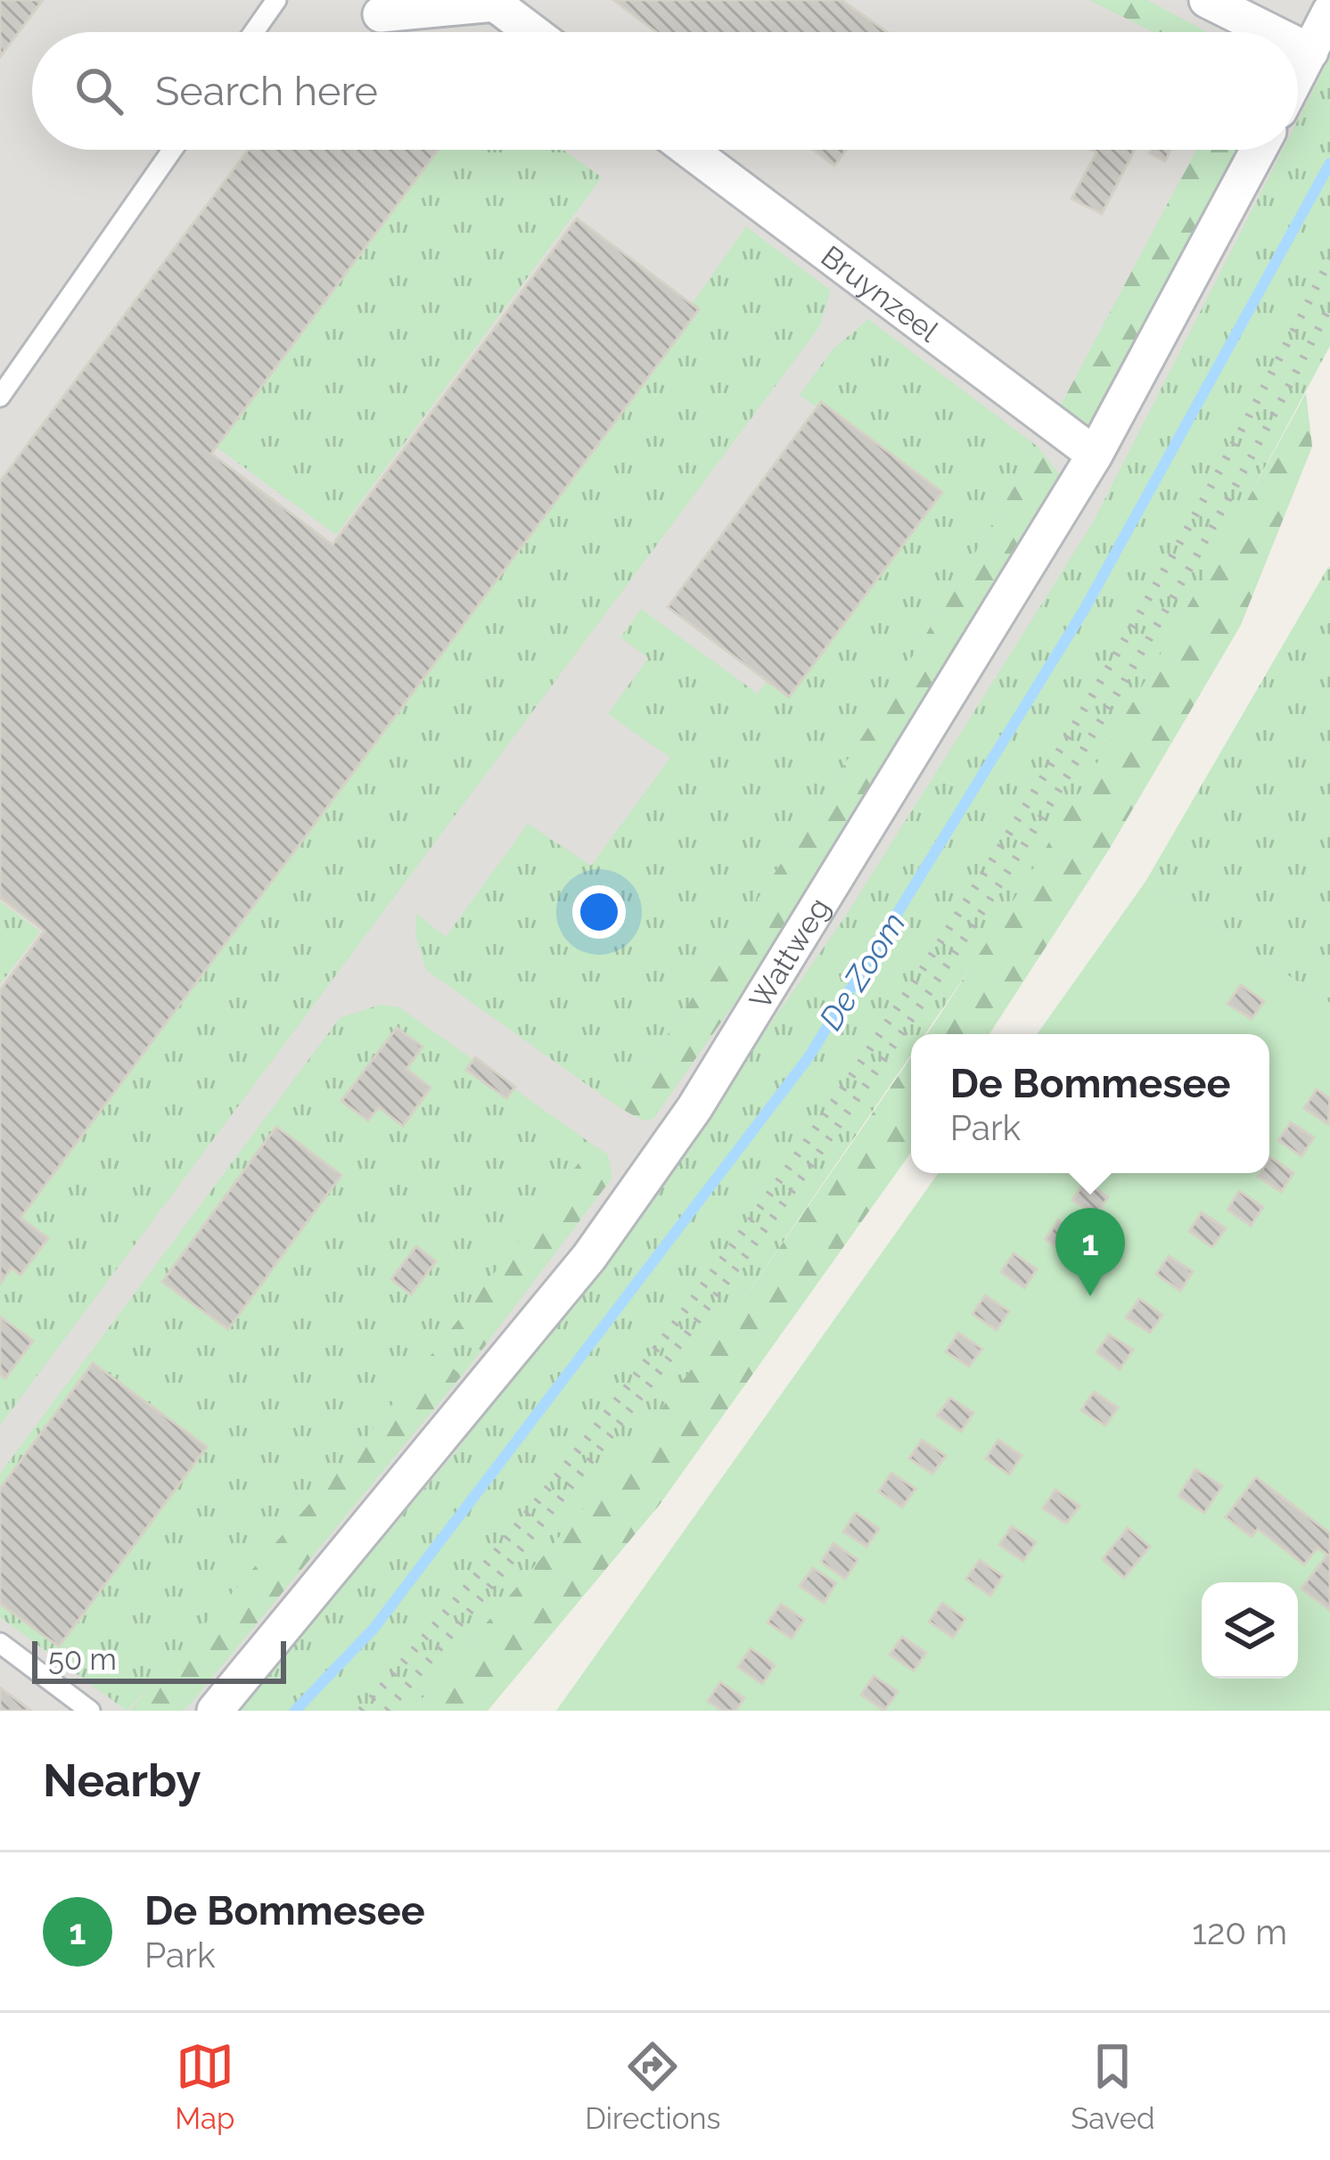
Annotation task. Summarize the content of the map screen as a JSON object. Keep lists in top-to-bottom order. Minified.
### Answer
{"streets":{"street":["Bruynzeel","Wattweg"]},"crossings":[["Bruynzeel","Wattweg"]],"water":["De Zoom"],"scale_bar":"50 m","page":{"search":"Search here","popup":["De Bommesee","Park"],"pins":"1","scale":"50 m","heading":"Nearby","list":[{"mark":"1","name":"De Bommesee","note":"Park","value":"120 m"}],"nav":["Map","Directions","Saved"]}}
